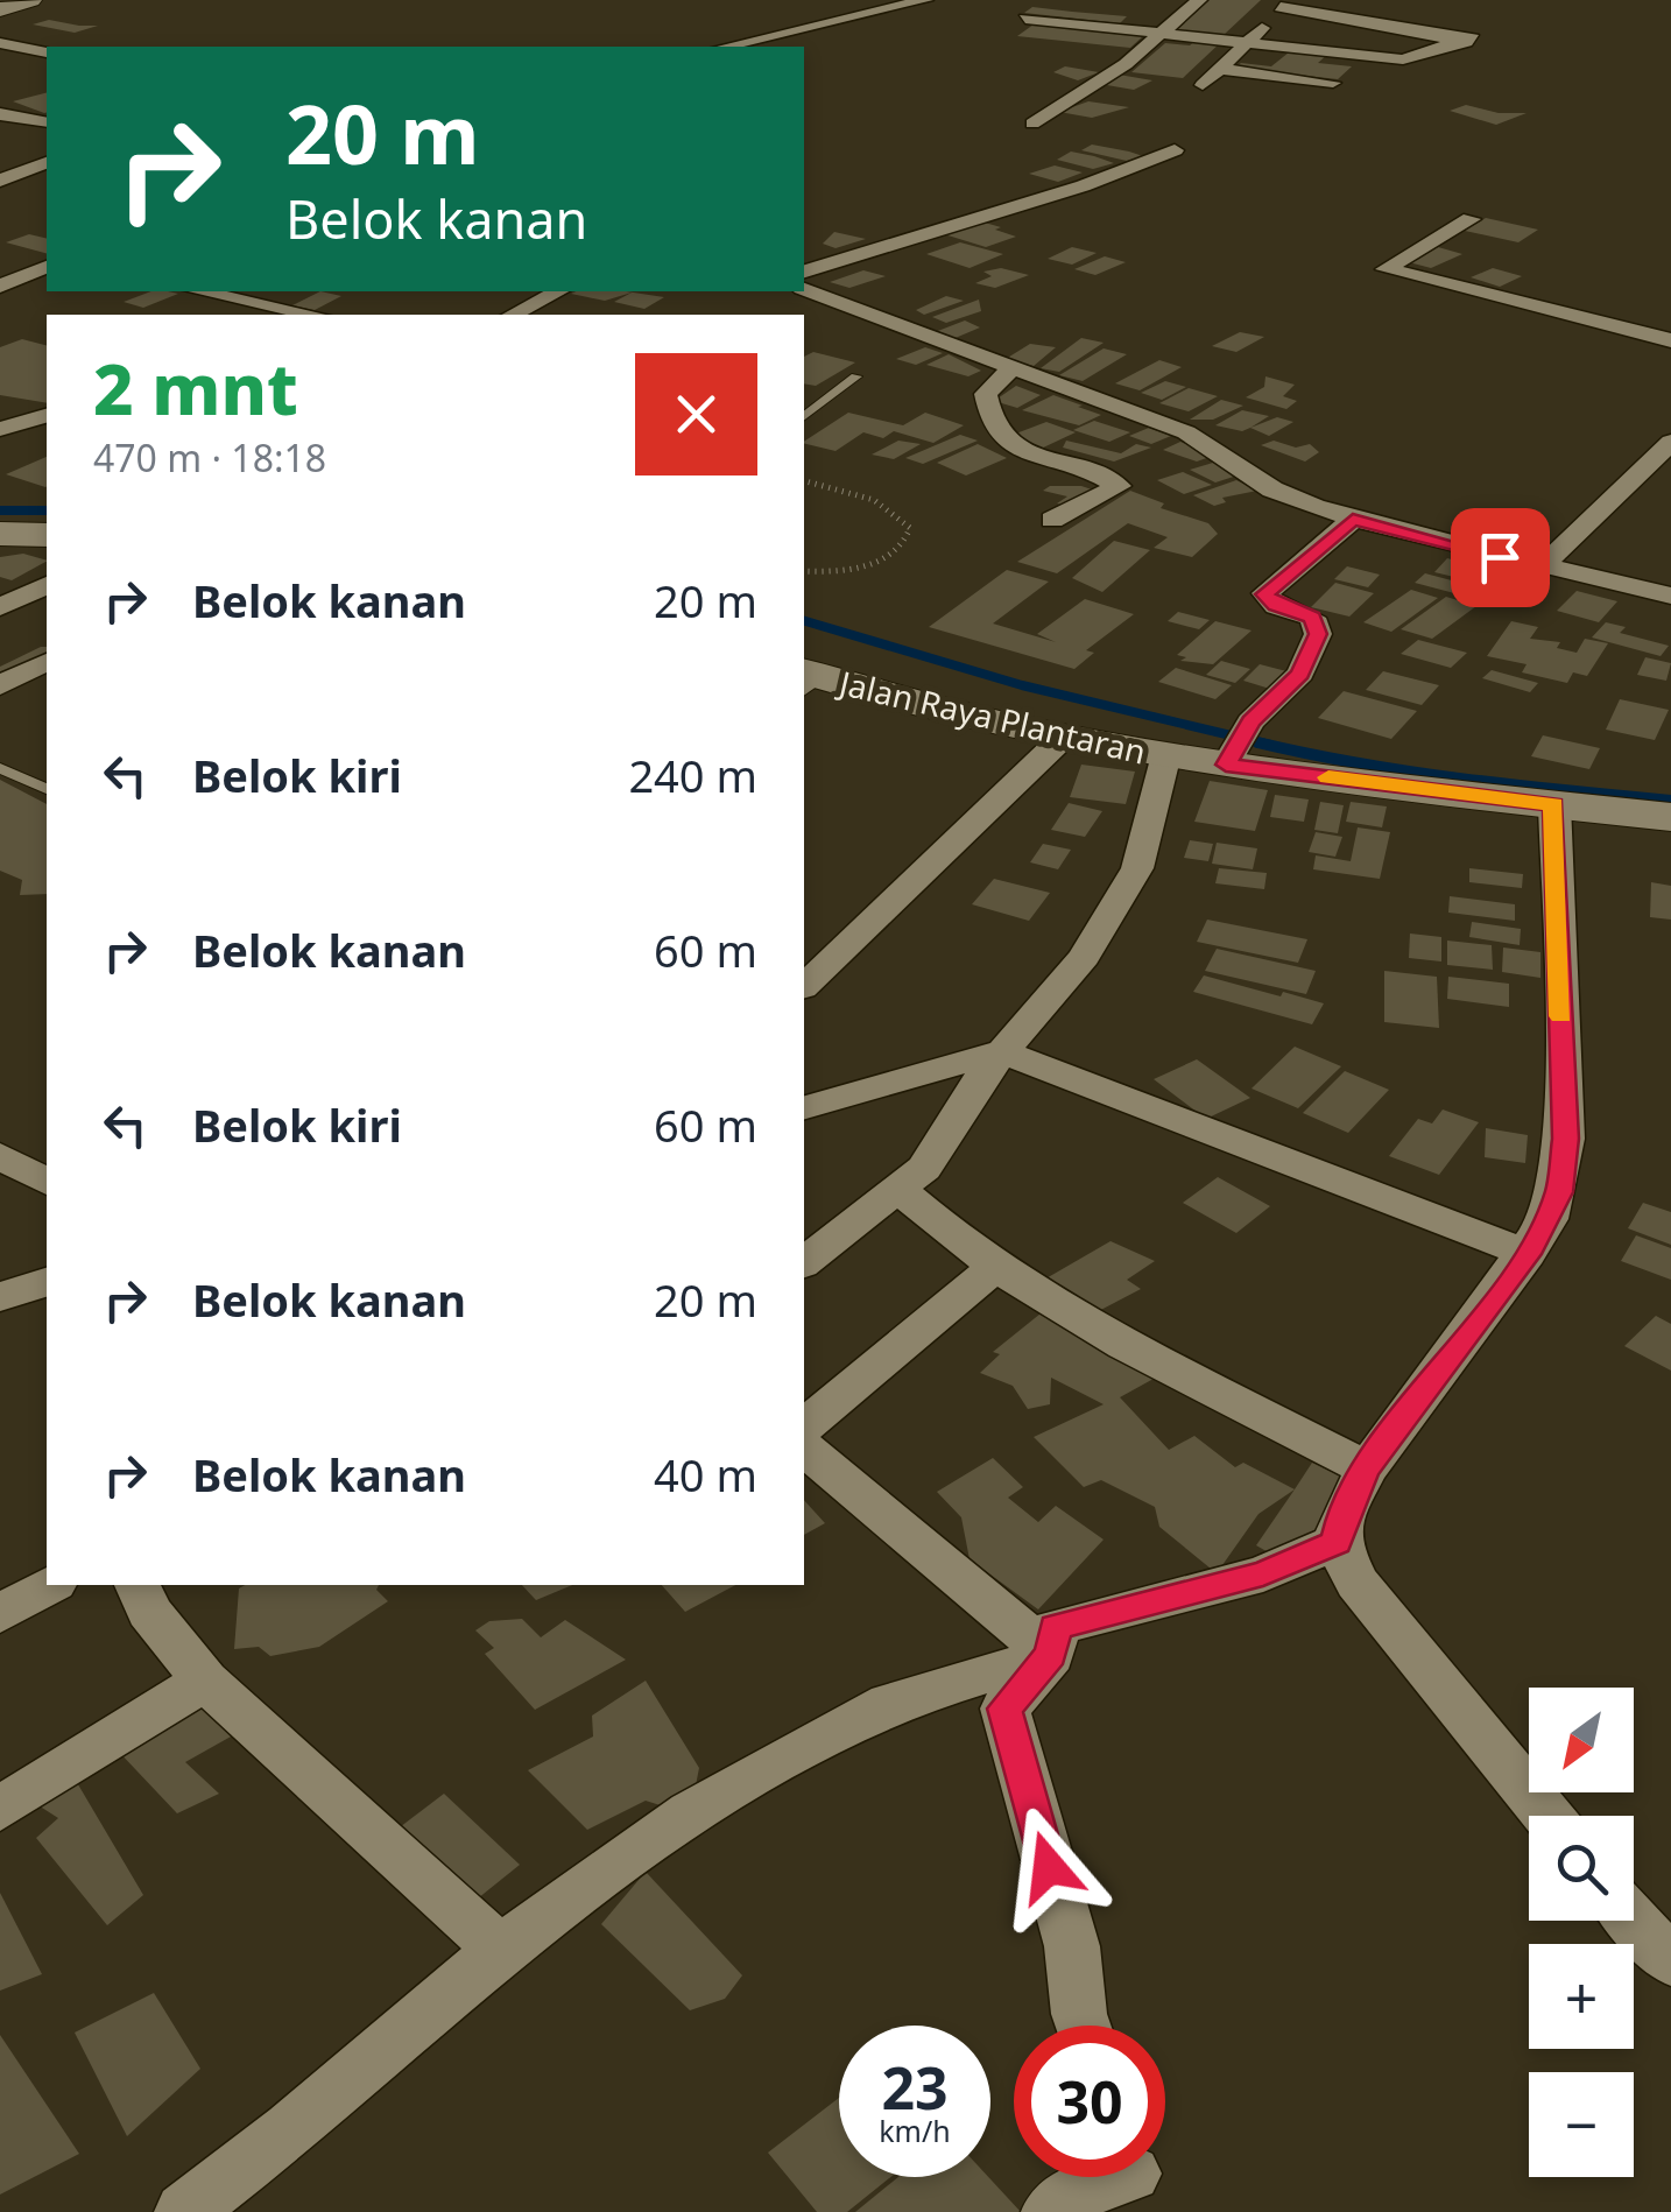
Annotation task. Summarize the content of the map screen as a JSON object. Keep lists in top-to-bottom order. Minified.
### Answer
{"streets":{"main road":["Jalan Raya Plantaran"]},"north":"bottom left","page":{"turn":["20 m","Belok kanan"],"heading":["2 mnt","470 m · 18:18"],"list":[{"name":"Belok kanan","value":"20 m"},{"name":"Belok kiri","value":"240 m"},{"name":"Belok kanan","value":"60 m"},{"name":"Belok kiri","value":"60 m"},{"name":"Belok kanan","value":"20 m"},{"name":"Belok kanan","value":"40 m"}],"map_buttons":["+","−"],"speed":"23 km/h","limit":"30"}}
